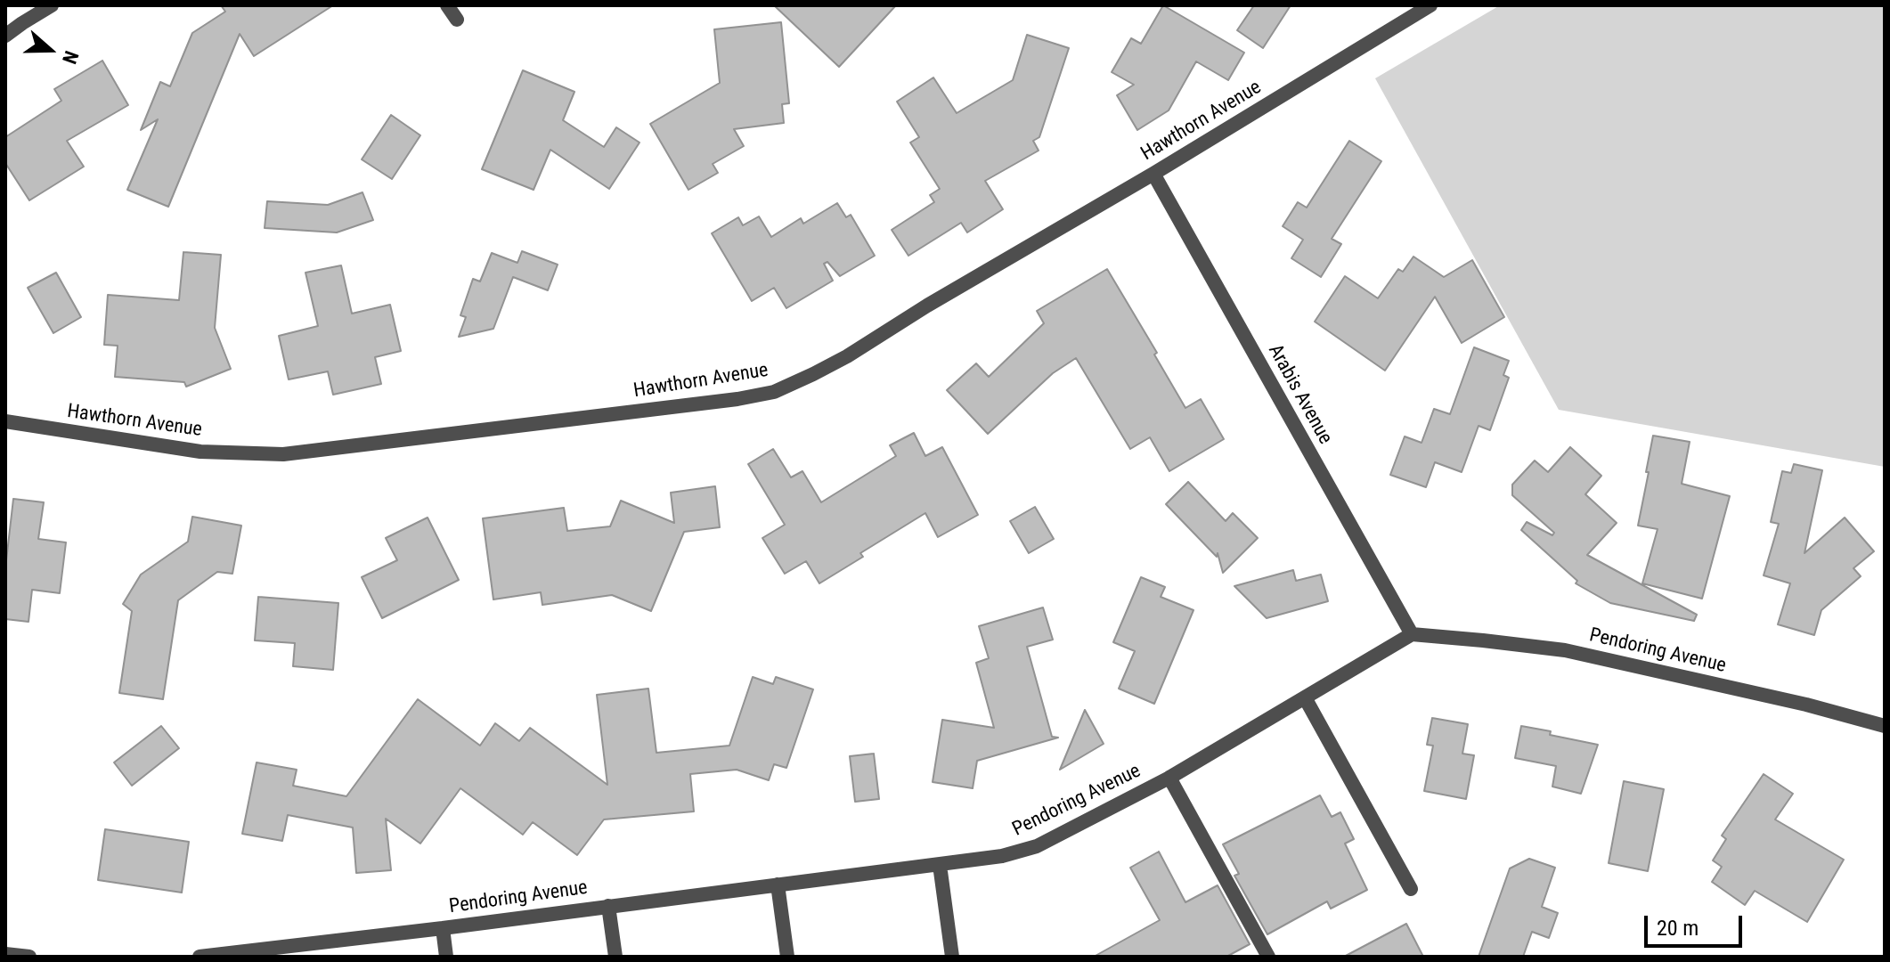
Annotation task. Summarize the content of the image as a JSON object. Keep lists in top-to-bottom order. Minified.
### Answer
{"streets":{"street":["Hawthorn Avenue","Arabis Avenue","Pendoring Avenue"]},"crossings":[["Hawthorn Avenue","Arabis Avenue"],["Arabis Avenue","Pendoring Avenue"]],"scale_bar":"20 m","north":"right"}
